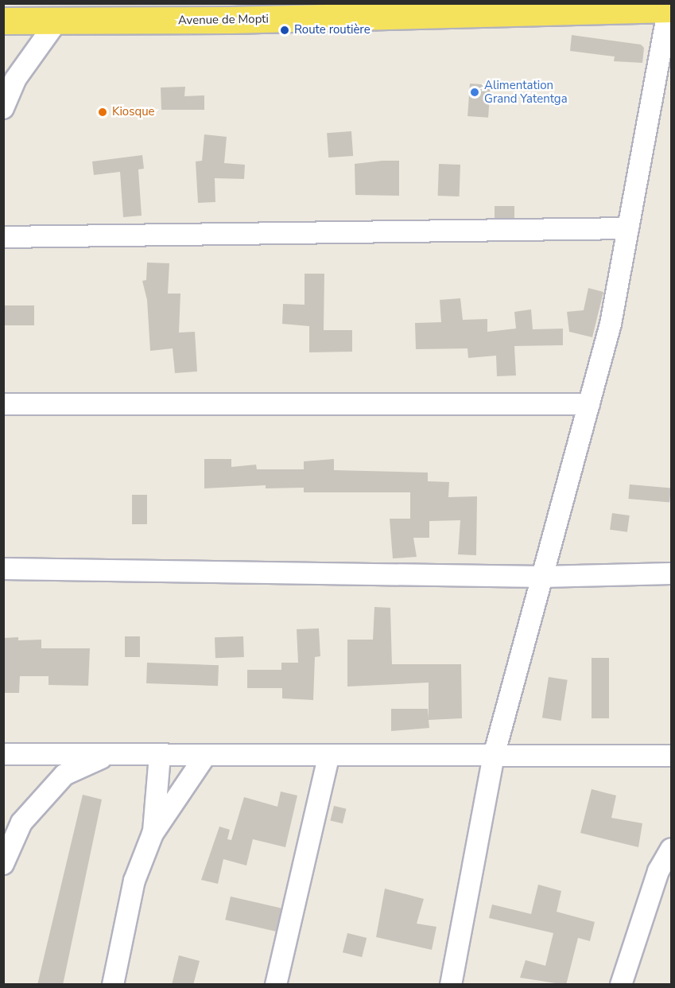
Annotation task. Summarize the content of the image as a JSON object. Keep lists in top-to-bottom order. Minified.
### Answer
{"streets":{"main road":["Avenue de Mopti"]},"places":["Route routière","Alimentation Grand Yatentga","Kiosque"]}
